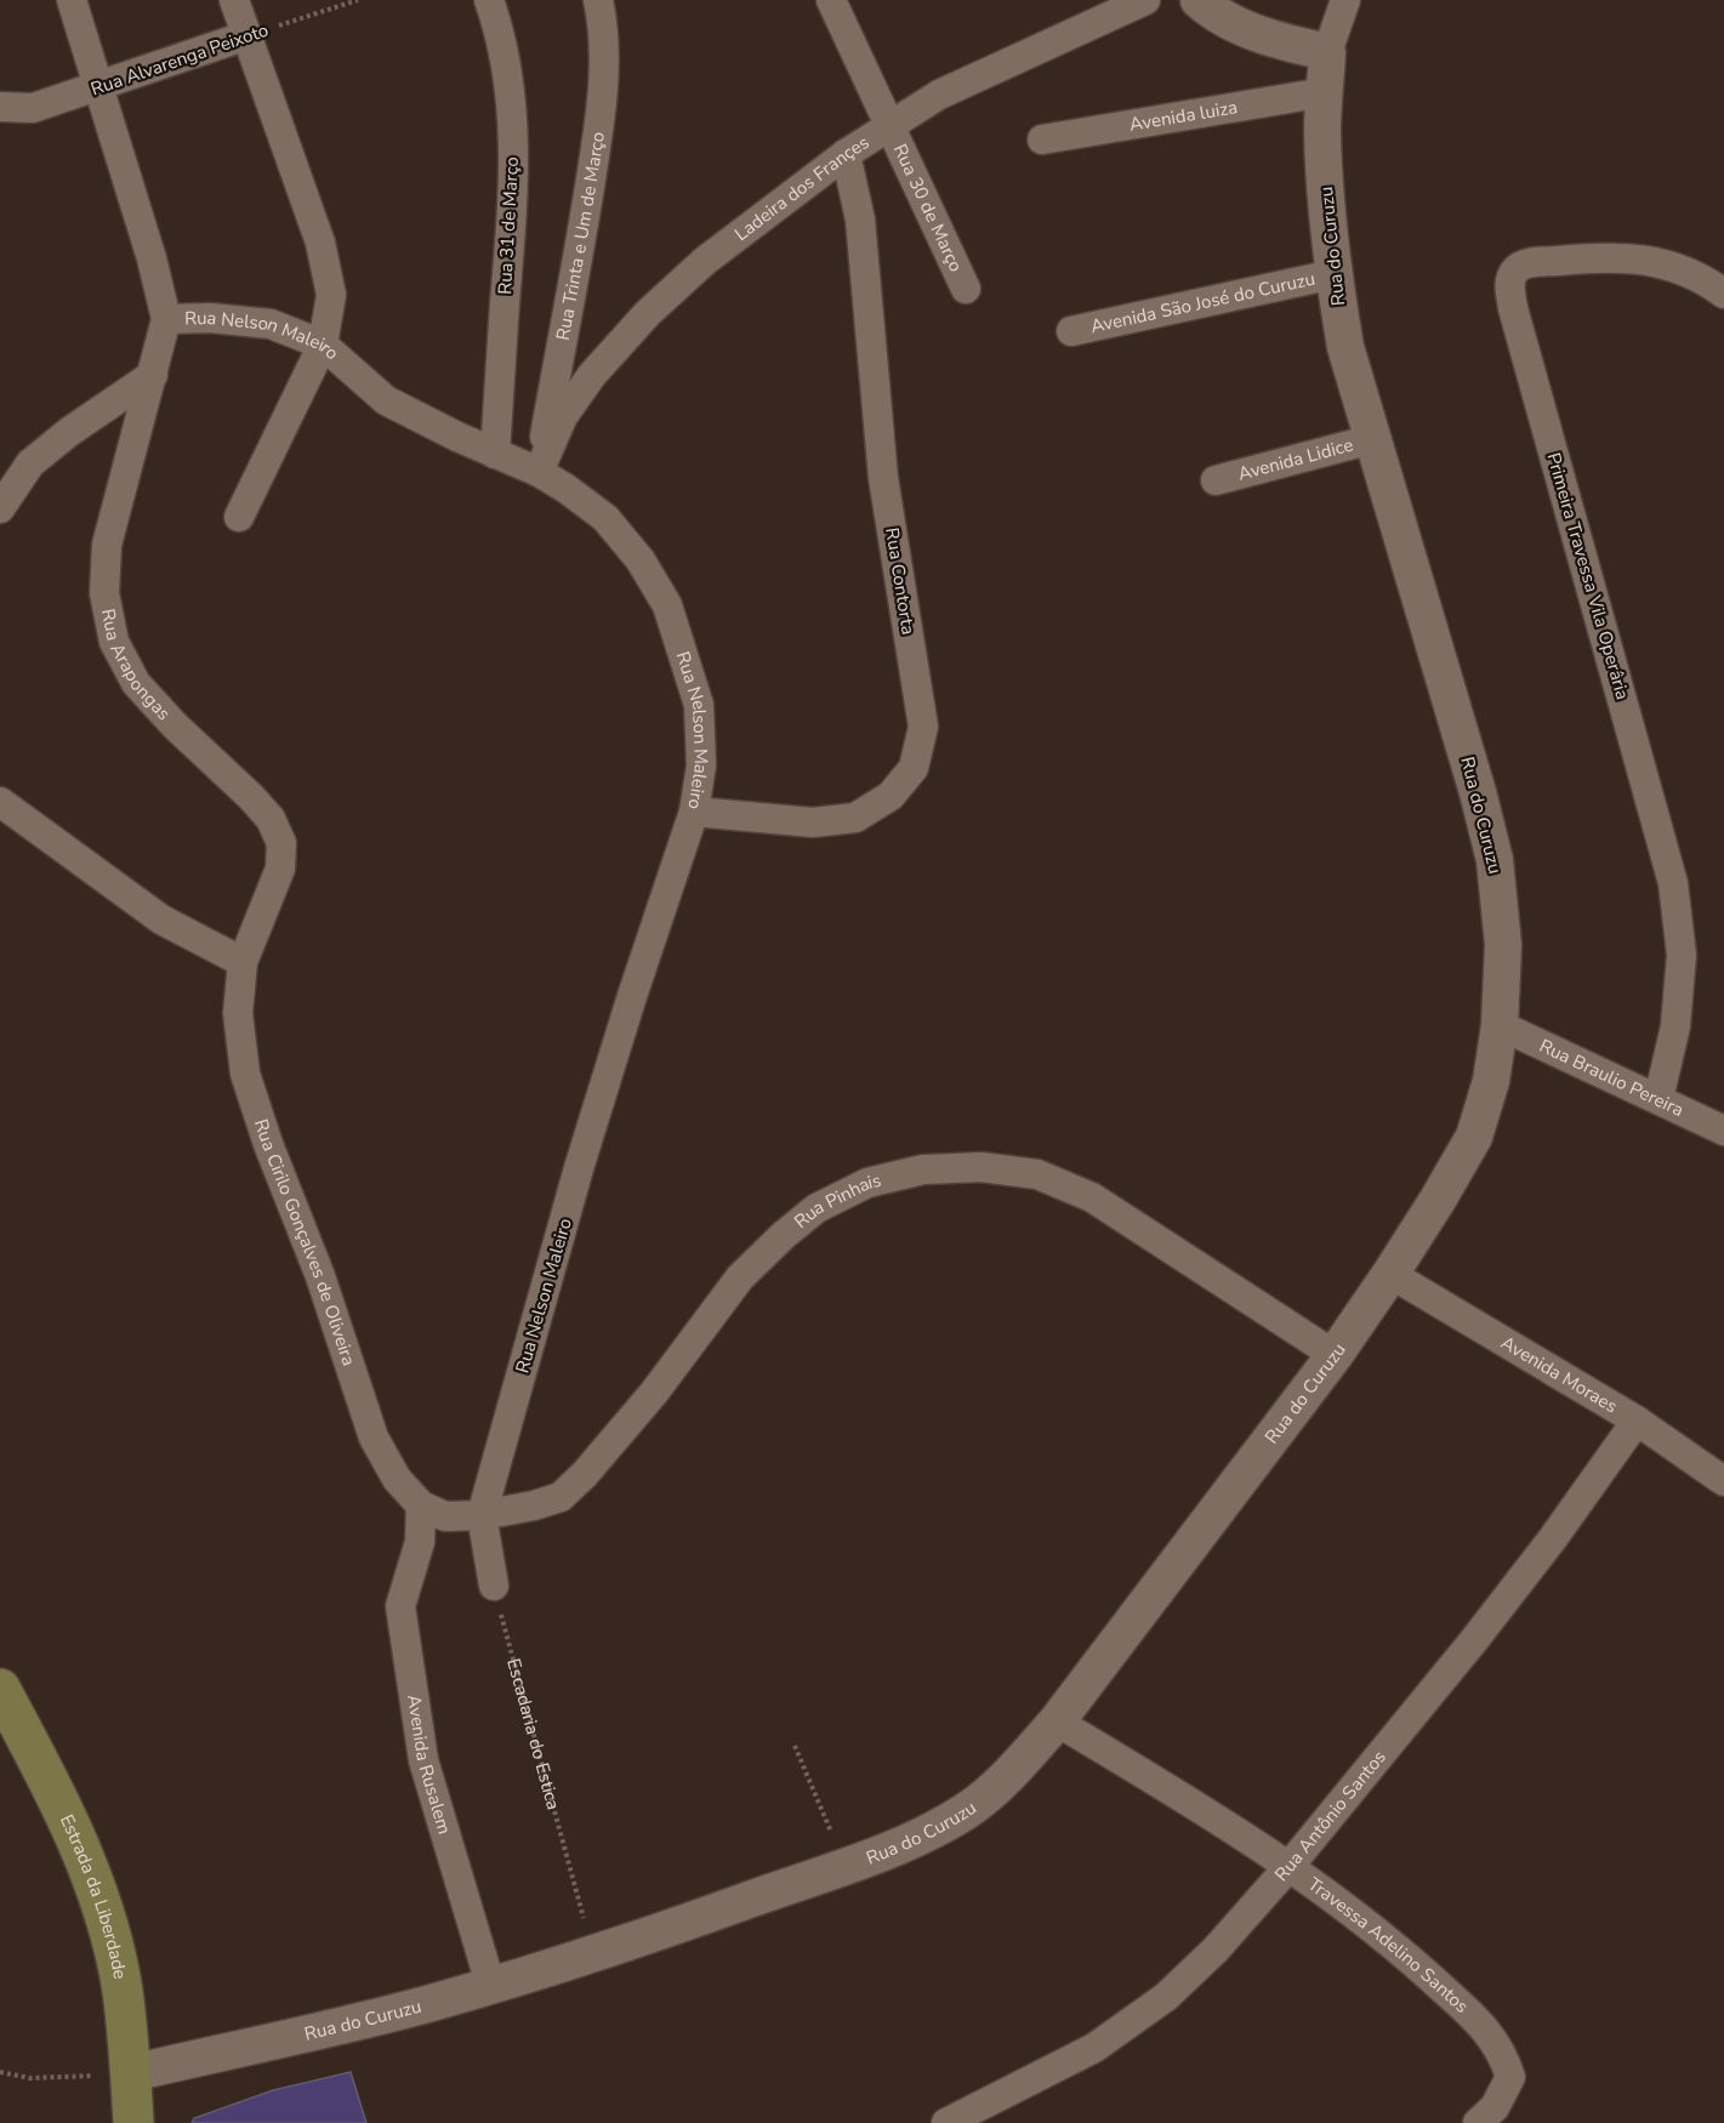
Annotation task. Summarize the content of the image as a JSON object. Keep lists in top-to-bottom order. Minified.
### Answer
{"streets":{"main road":["Estrada da Liberdade"],"street":["Rua Alvarenga Peixoto","Avenida luiza","Ladeira dos Françes","Rua 30 de Março","Rua 31 de Março","Rua Trinta e Um de Março","Rua do Curuzu","Avenida São José do Curuzu","Rua Nelson Maleiro","Avenida Lidice","Primeira Travessa Vila Operâria","Rua Contorta","Rua Arapongas","Rua Braulio Pereira","Rua Pinhais","Rua Cirilo Gonçalves de Oliveira","Avenida Moraes","Avenida Rusalem","Rua Antônio Santos","Travessa Adelino Santos"],"path":["Escadaria do Estica"]},"crossings":[["Avenida luiza","Rua do Curuzu"],["Ladeira dos Françes","Rua 30 de Março"],["Ladeira dos Françes","Rua Trinta e Um de Março"],["Ladeira dos Françes","Rua Nelson Maleiro"],["Ladeira dos Françes","Rua Contorta"],["Rua 31 de Março","Rua Nelson Maleiro"],["Rua Trinta e Um de Março","Rua Nelson Maleiro"],["Rua do Curuzu","Avenida São José do Curuzu"],["Rua do Curuzu","Avenida Lidice"],["Rua do Curuzu","Rua Braulio Pereira"],["Rua do Curuzu","Rua Pinhais"],["Rua do Curuzu","Avenida Moraes"],["Rua do Curuzu","Escadaria do Estica"],["Rua do Curuzu","Avenida Rusalem"],["Rua do Curuzu","Estrada da Liberdade"],["Rua do Curuzu","Travessa Adelino Santos"],["Rua Nelson Maleiro","Rua Contorta"],["Rua Nelson Maleiro","Rua Arapongas"],["Rua Nelson Maleiro","Rua Pinhais"],["Primeira Travessa Vila Operâria","Rua Braulio Pereira"],["Rua Arapongas","Rua Cirilo Gonçalves de Oliveira"],["Rua Pinhais","Rua Cirilo Gonçalves de Oliveira"],["Rua Pinhais","Avenida Rusalem"],["Rua Cirilo Gonçalves de Oliveira","Avenida Rusalem"],["Avenida Moraes","Rua Antônio Santos"],["Rua Antônio Santos","Travessa Adelino Santos"]]}
